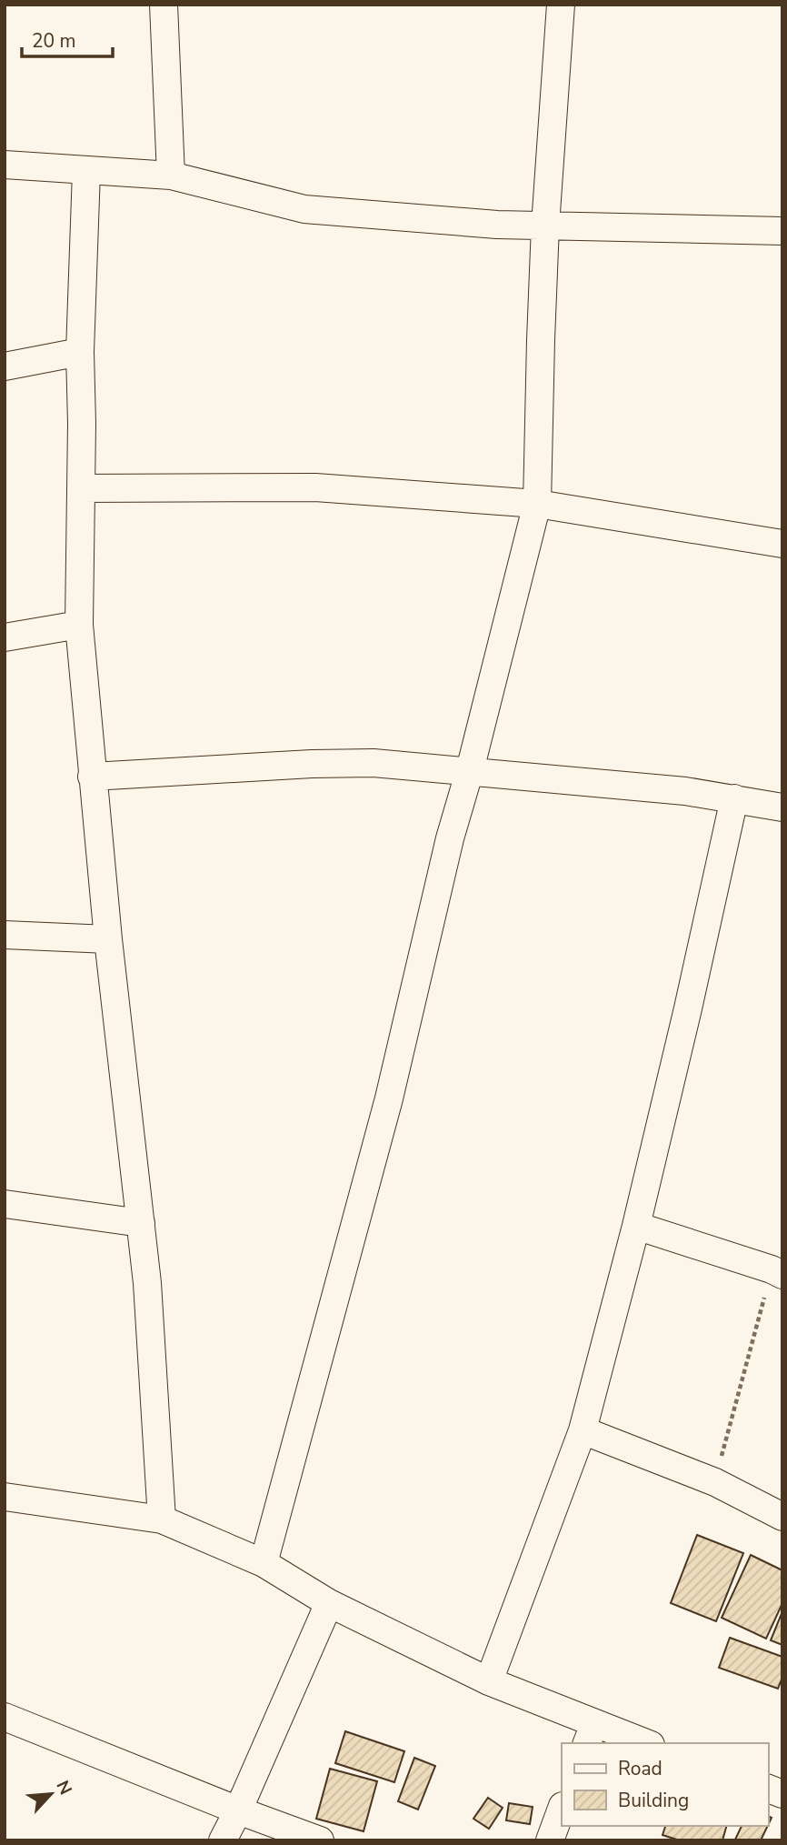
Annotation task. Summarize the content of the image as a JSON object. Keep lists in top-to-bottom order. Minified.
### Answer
{"legend":["Road","Building"],"scale_bar":"20 m","north":"top right"}
